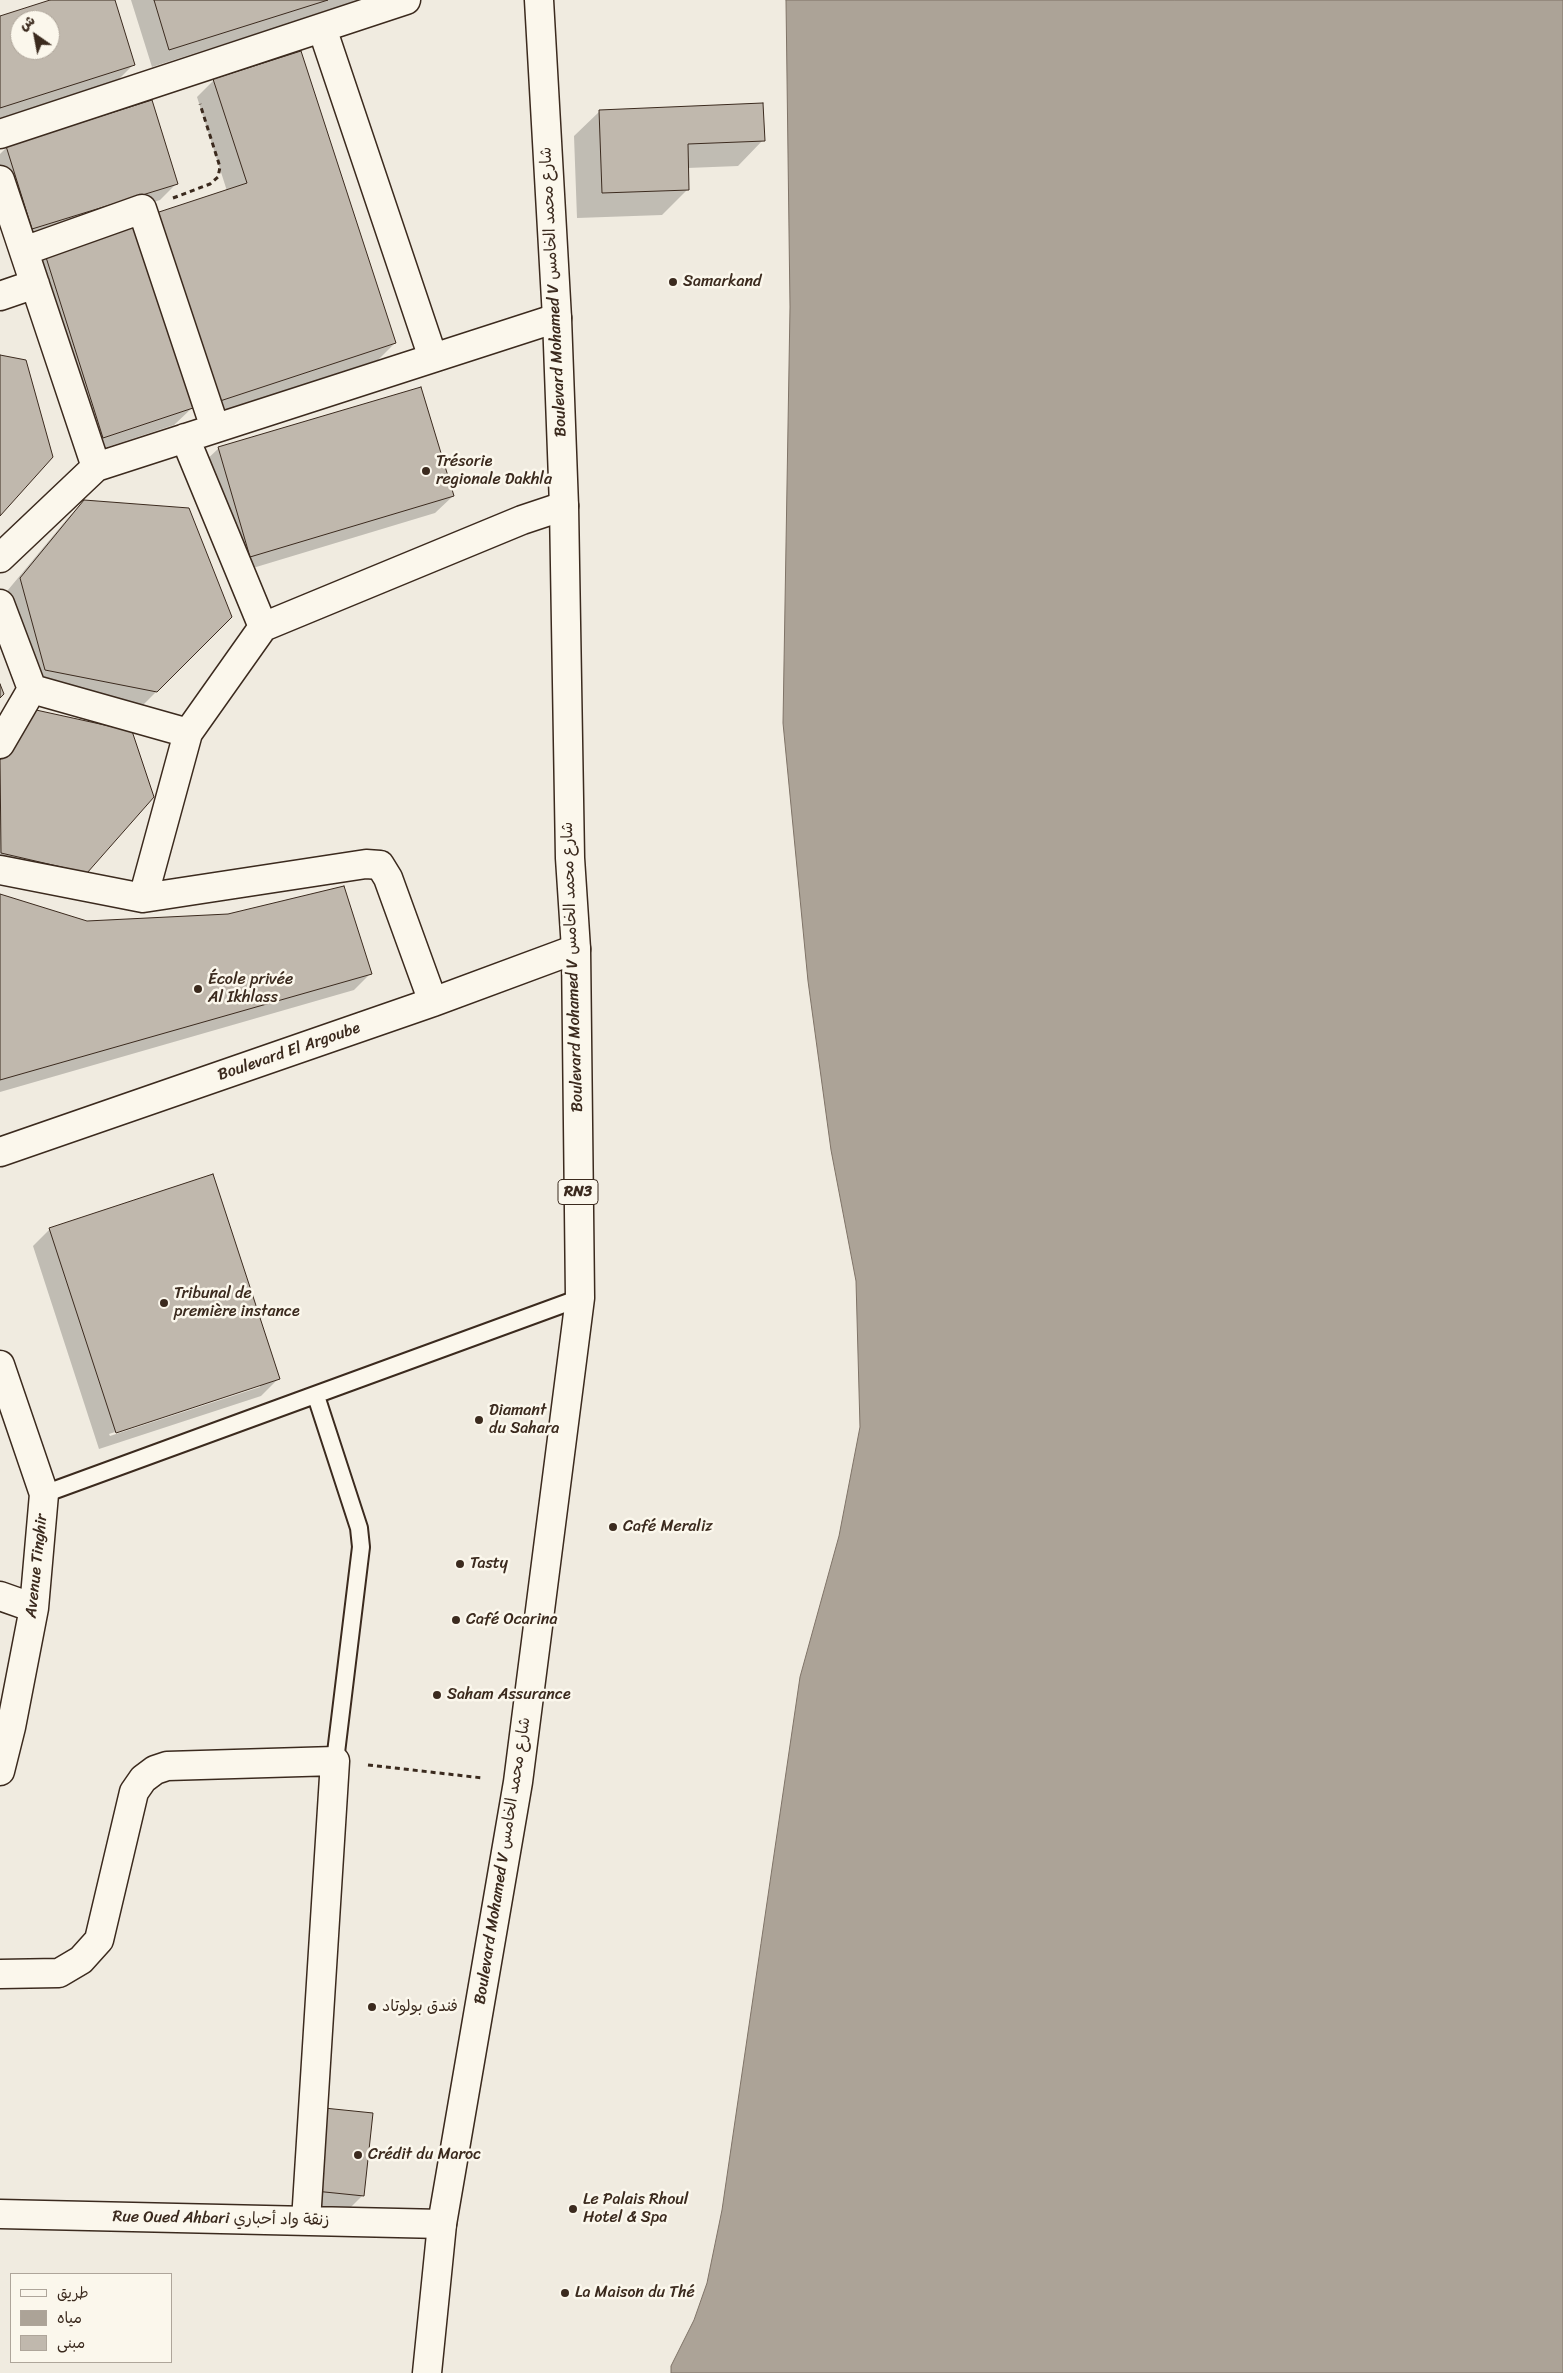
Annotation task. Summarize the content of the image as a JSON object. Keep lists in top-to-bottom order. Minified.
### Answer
{"streets":{"street":["Boulevard Mohamed V شارع محمد الخامس","Boulevard El Argoube","RN3","Avenue Tinghir","Rue Oued Ahbari زنقة واد أحباري"]},"crossings":[["Boulevard Mohamed V شارع محمد الخامس","Boulevard El Argoube"],["Boulevard Mohamed V شارع محمد الخامس","Rue Oued Ahbari زنقة واد أحباري"]],"places":["Samarkand","Trésorie regionale Dakhla","École privée Al Ikhlass","Tribunal de première instance","Diamant du Sahara","Café Meraliz","Tasty","Café Ocarina","Saham Assurance","فندق بولوتاد","Crédit du Maroc","Le Palais Rhoul Hotel & Spa","La Maison du Thé"],"legend":["طريق","مياه","مبنى"],"north":"top left"}
